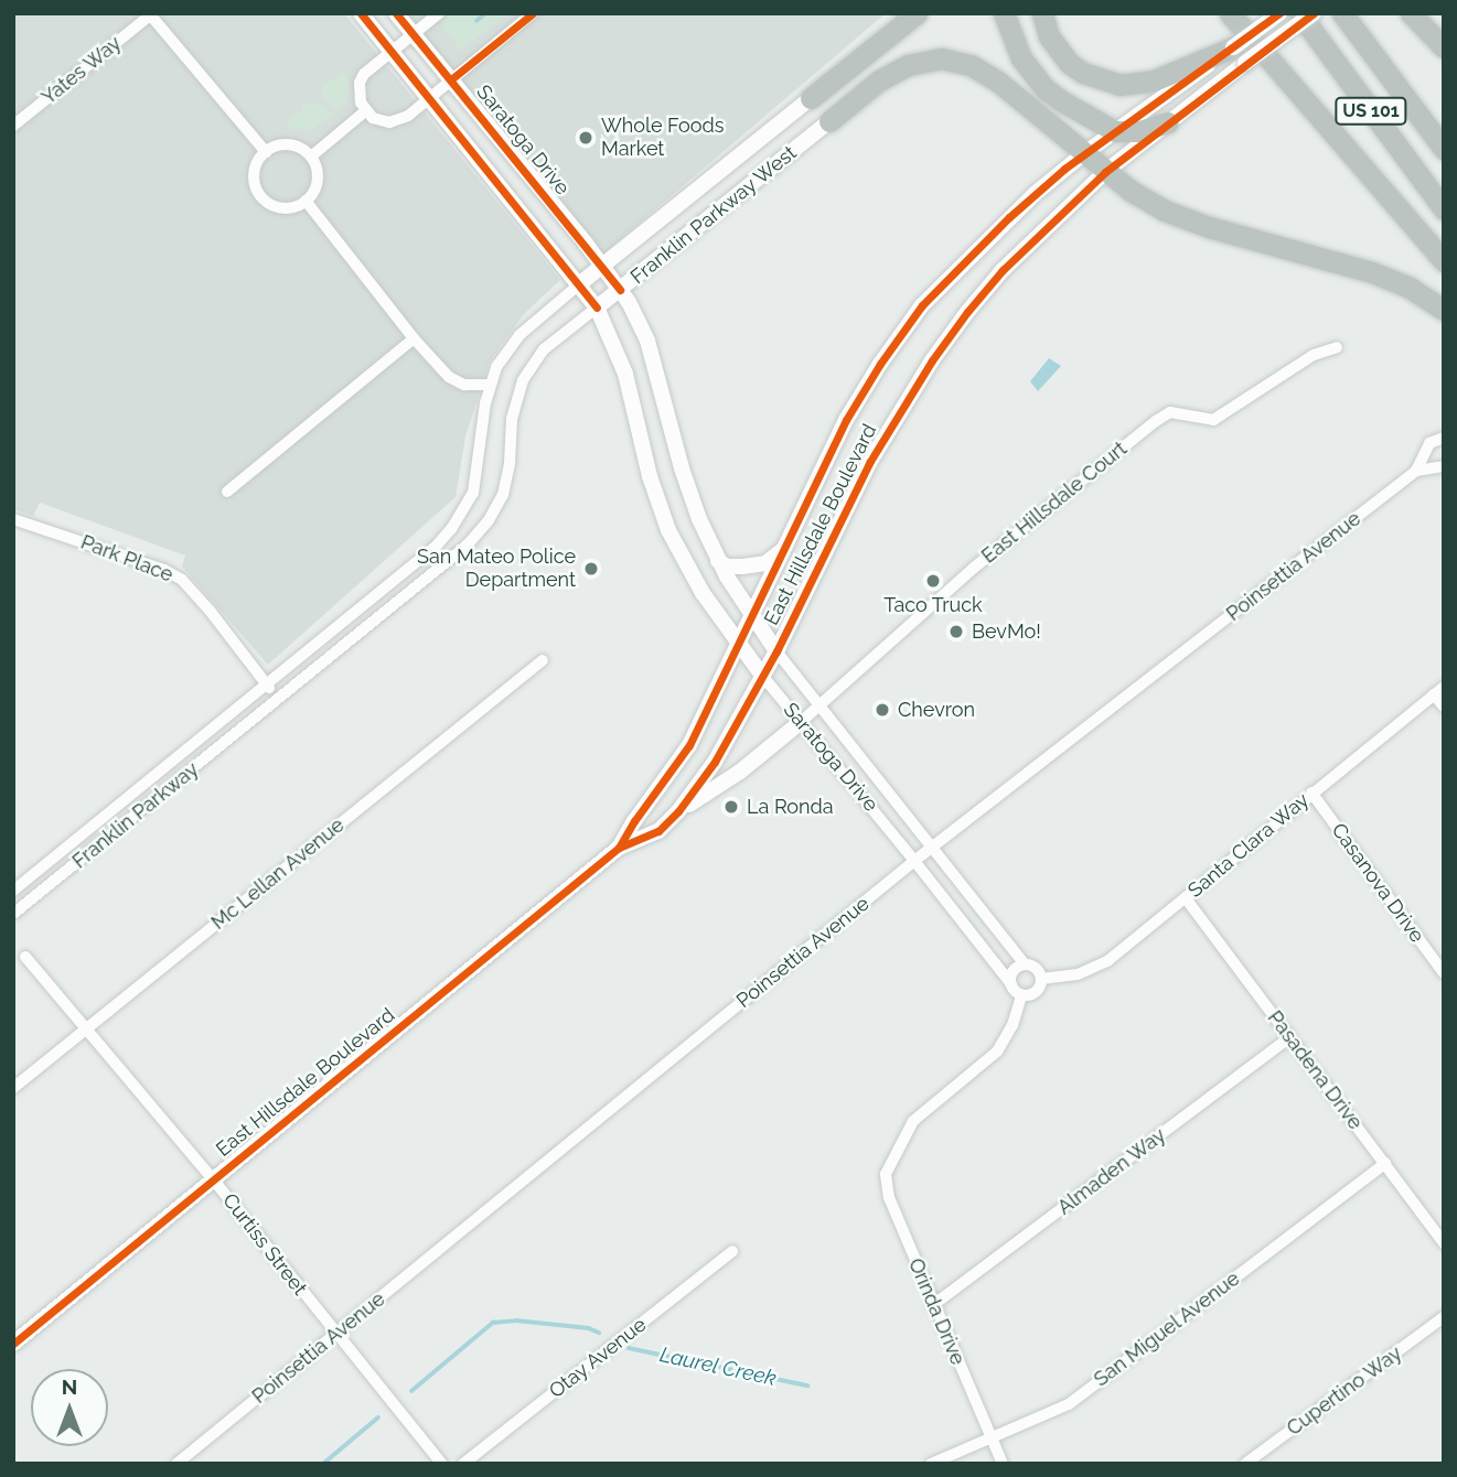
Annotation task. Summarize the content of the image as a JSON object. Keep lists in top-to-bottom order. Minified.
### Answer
{"streets":{"highway":["US 101"],"main road":["Saratoga Drive","Franklin Parkway West","East Hillsdale Boulevard"],"street":["Yates Way","East Hillsdale Court","Park Place","Poinsettia Avenue","Franklin Parkway","Santa Clara Way","Mc Lellan Avenue","Casanova Drive","Pasadena Drive","Almaden Way","Curtiss Street","Orinda Drive","San Miguel Avenue","Otay Avenue","Cupertino Way"]},"crossings":[["Saratoga Drive","Franklin Parkway West"],["Saratoga Drive","East Hillsdale Court"],["Saratoga Drive","East Hillsdale Boulevard"],["Saratoga Drive","Poinsettia Avenue"],["Saratoga Drive","Santa Clara Way"],["Saratoga Drive","Orinda Drive"],["Franklin Parkway West","Park Place"],["Franklin Parkway West","Franklin Parkway"],["East Hillsdale Boulevard","Curtiss Street"],["Poinsettia Avenue","Curtiss Street"],["Santa Clara Way","Casanova Drive"],["Santa Clara Way","Pasadena Drive"],["Santa Clara Way","Orinda Drive"],["Mc Lellan Avenue","Curtiss Street"],["Pasadena Drive","Almaden Way"],["Pasadena Drive","San Miguel Avenue"],["Almaden Way","Orinda Drive"],["Orinda Drive","San Miguel Avenue"]],"water":["Laurel Creek"],"places":["Whole Foods Market","San Mateo Police Department","Taco Truck","BevMo!","Chevron","La Ronda"],"north":"top"}
